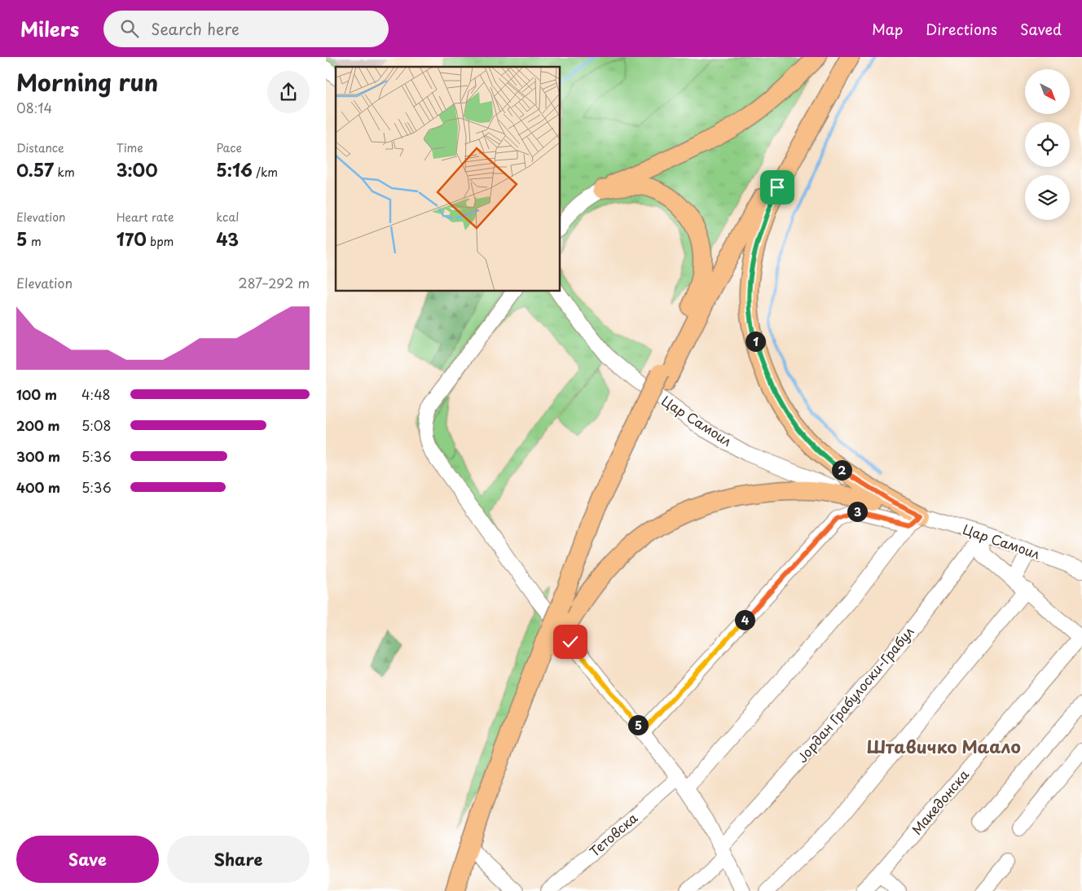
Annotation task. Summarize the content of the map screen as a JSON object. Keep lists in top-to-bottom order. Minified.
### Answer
{"streets":{"street":["Цар Самоил","Јордан Грабулоски-Грабул","Македонска","Тетовска"]},"crossings":[["Цар Самоил","Јордан Грабулоски-Грабул"]],"districts":["Штавичко Маало"],"north":"bottom right","page":{"header":"Milers","search":"Search here","nav":["Map","Directions","Saved"],"heading":["Morning run","08:14"],"stats":[["Distance","0.57 km"],["Time","3:00"],["Pace","5:16 /km"],["Elevation","5 m"],["Heart rate","170 bpm"],["kcal","43"]],"chart":["Elevation","287–292 m"],"pins":["1","2","3","4","5"],"list":[{"name":"100 m","note":"4:48"},{"name":"200 m","note":"5:08"},{"name":"300 m","note":"5:36"},{"name":"400 m","note":"5:36"}],"buttons":["Save","Share"]}}
